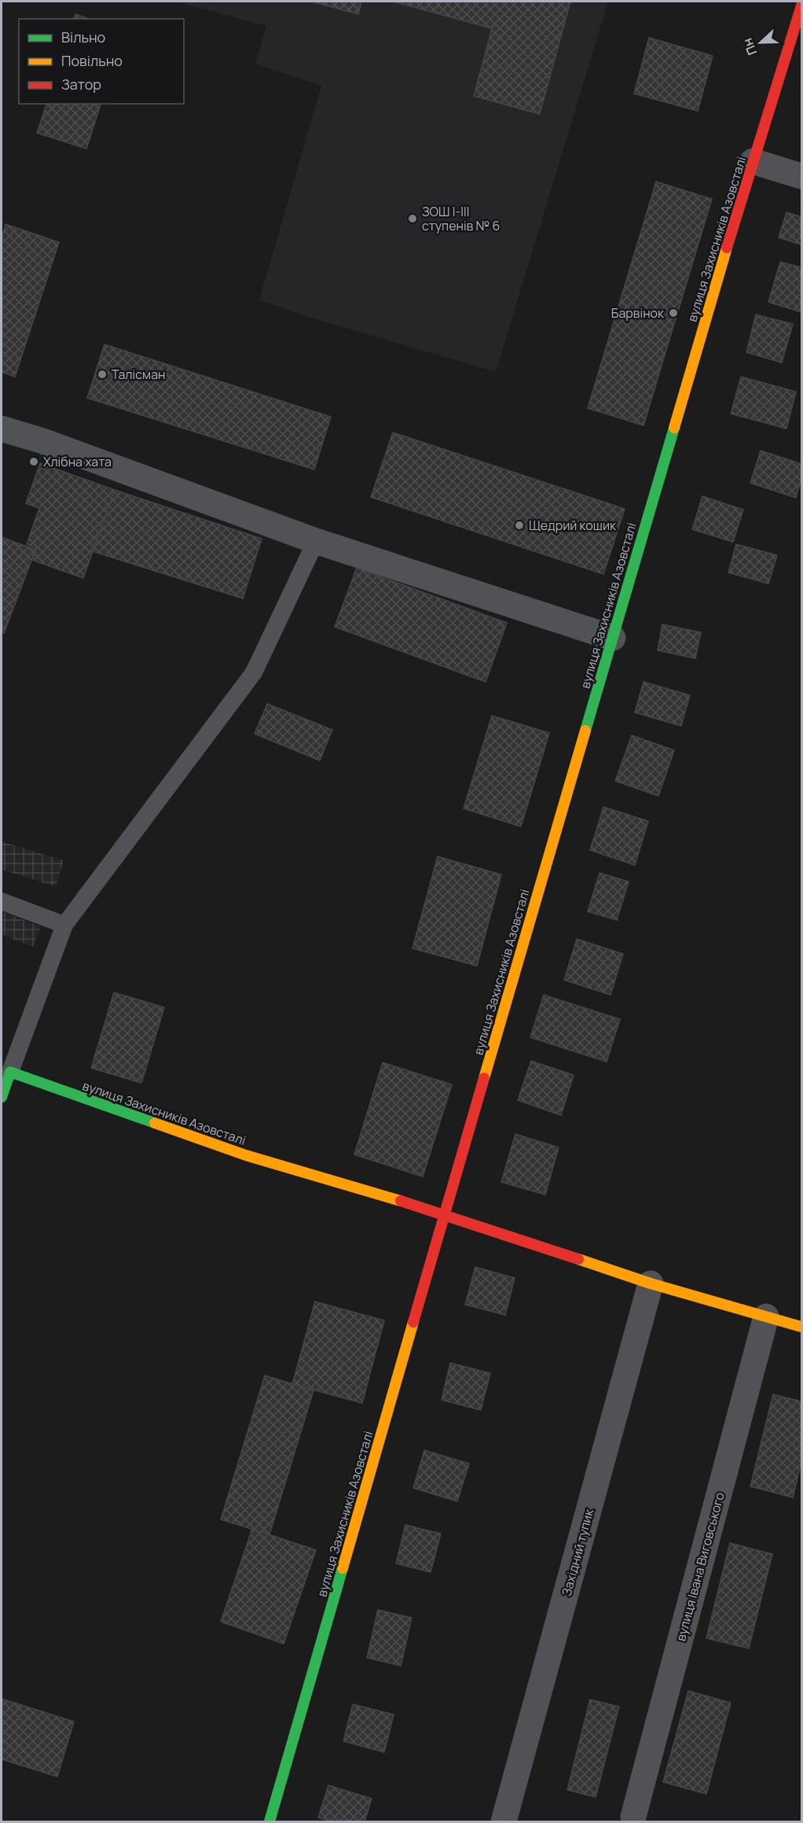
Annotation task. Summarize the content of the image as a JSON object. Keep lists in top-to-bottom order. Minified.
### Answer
{"streets":{"street":["вулиця Захисників Азовсталі","Західний тупик","вулиця Івана Виговського"]},"places":["ЗОШ I-III ступенів № 6","Барвінок","Талісман","Хлібна хата","Щедрий кошик"],"legend":["Вільно","Повільно","Затор"],"north":"left"}
